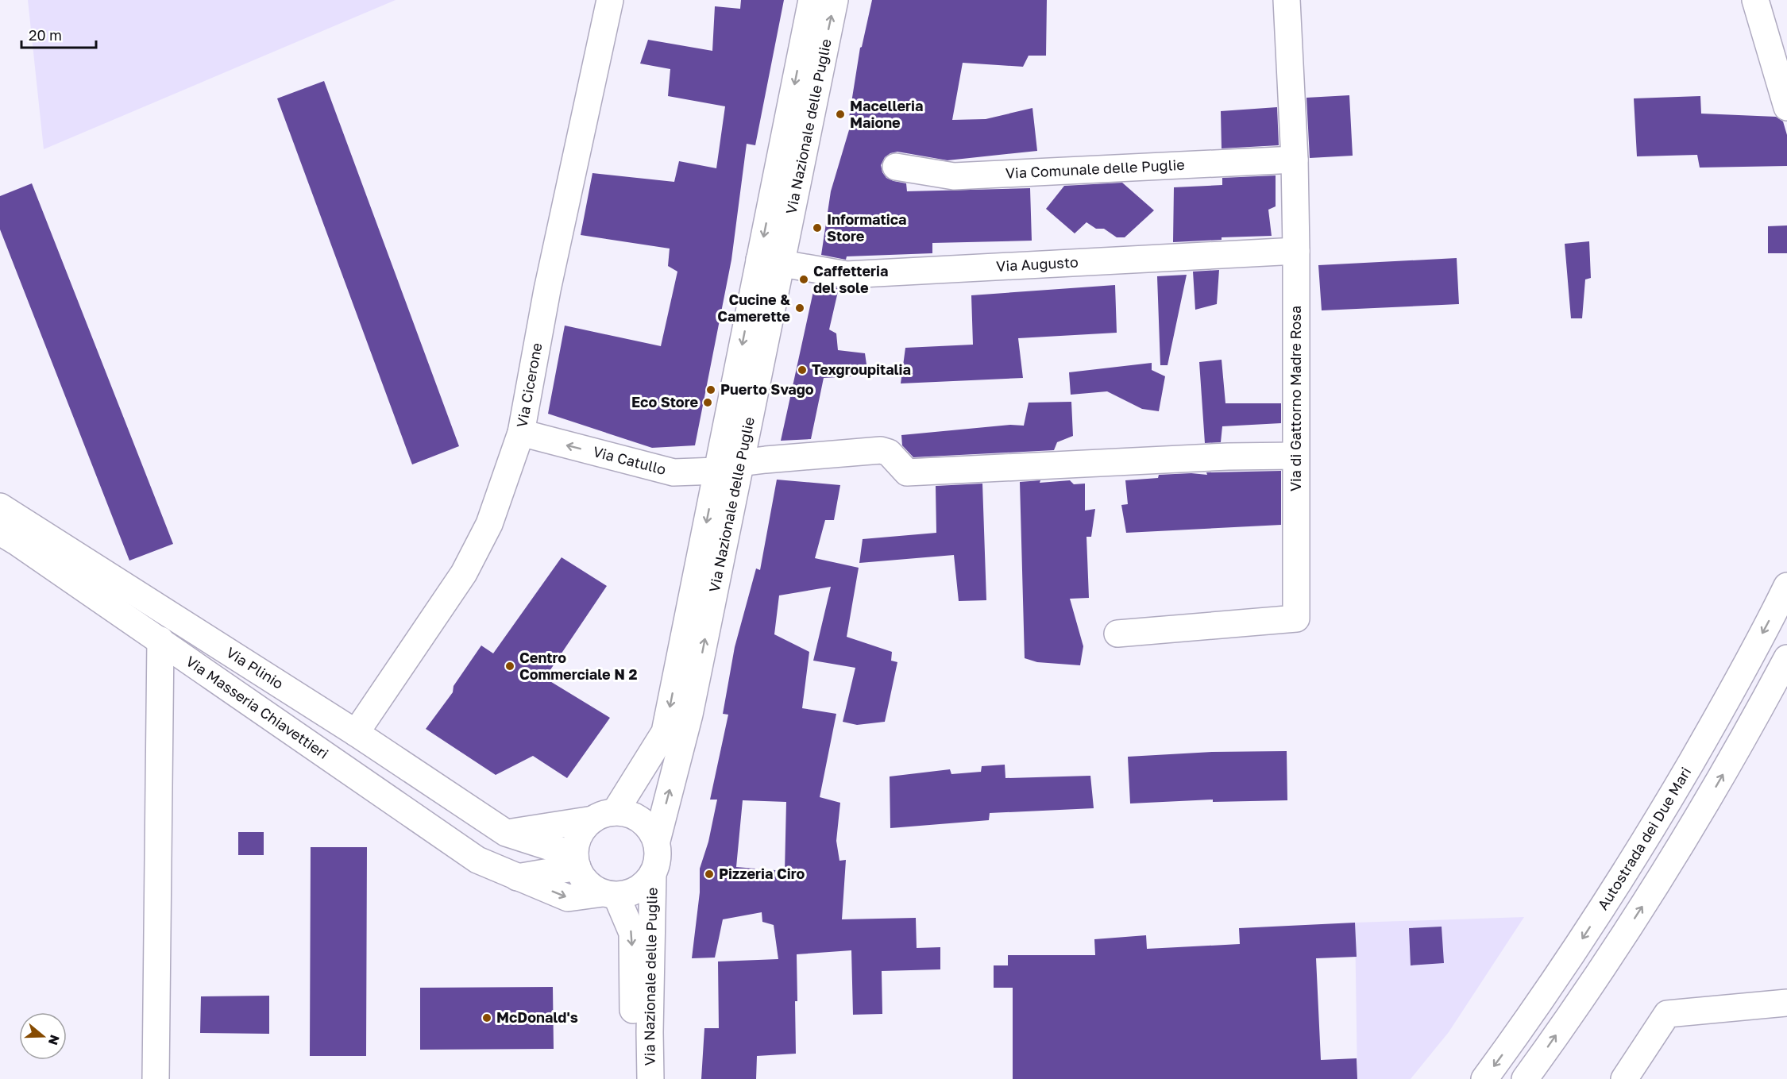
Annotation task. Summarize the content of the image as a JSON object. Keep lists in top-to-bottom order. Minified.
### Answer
{"streets":{"main road":["Via Nazionale delle Puglie","Via Comunale delle Puglie","Via Augusto","Via Cicerone","Via di Gattorno Madre Rosa","Via Catullo","Via Plinio","Via Masseria Chiavettieri","Autostrada dei Due Mari"]},"crossings":[["Via Nazionale delle Puglie","Via Augusto"],["Via Nazionale delle Puglie","Via Catullo"],["Via Nazionale delle Puglie","Via Plinio"],["Via Comunale delle Puglie","Via di Gattorno Madre Rosa"],["Via Augusto","Via di Gattorno Madre Rosa"],["Via Cicerone","Via Catullo"],["Via Cicerone","Via Plinio"],["Via di Gattorno Madre Rosa","Via Catullo"]],"places":["Macelleria Maione","Informatica Store","Caffetteria del sole","Cucine & Camerette","Texgroupitalia","Puerto Svago","Eco Store","Centro Commerciale N 2","Pizzeria Ciro","McDonald's"],"scale_bar":"20 m","north":"right"}
